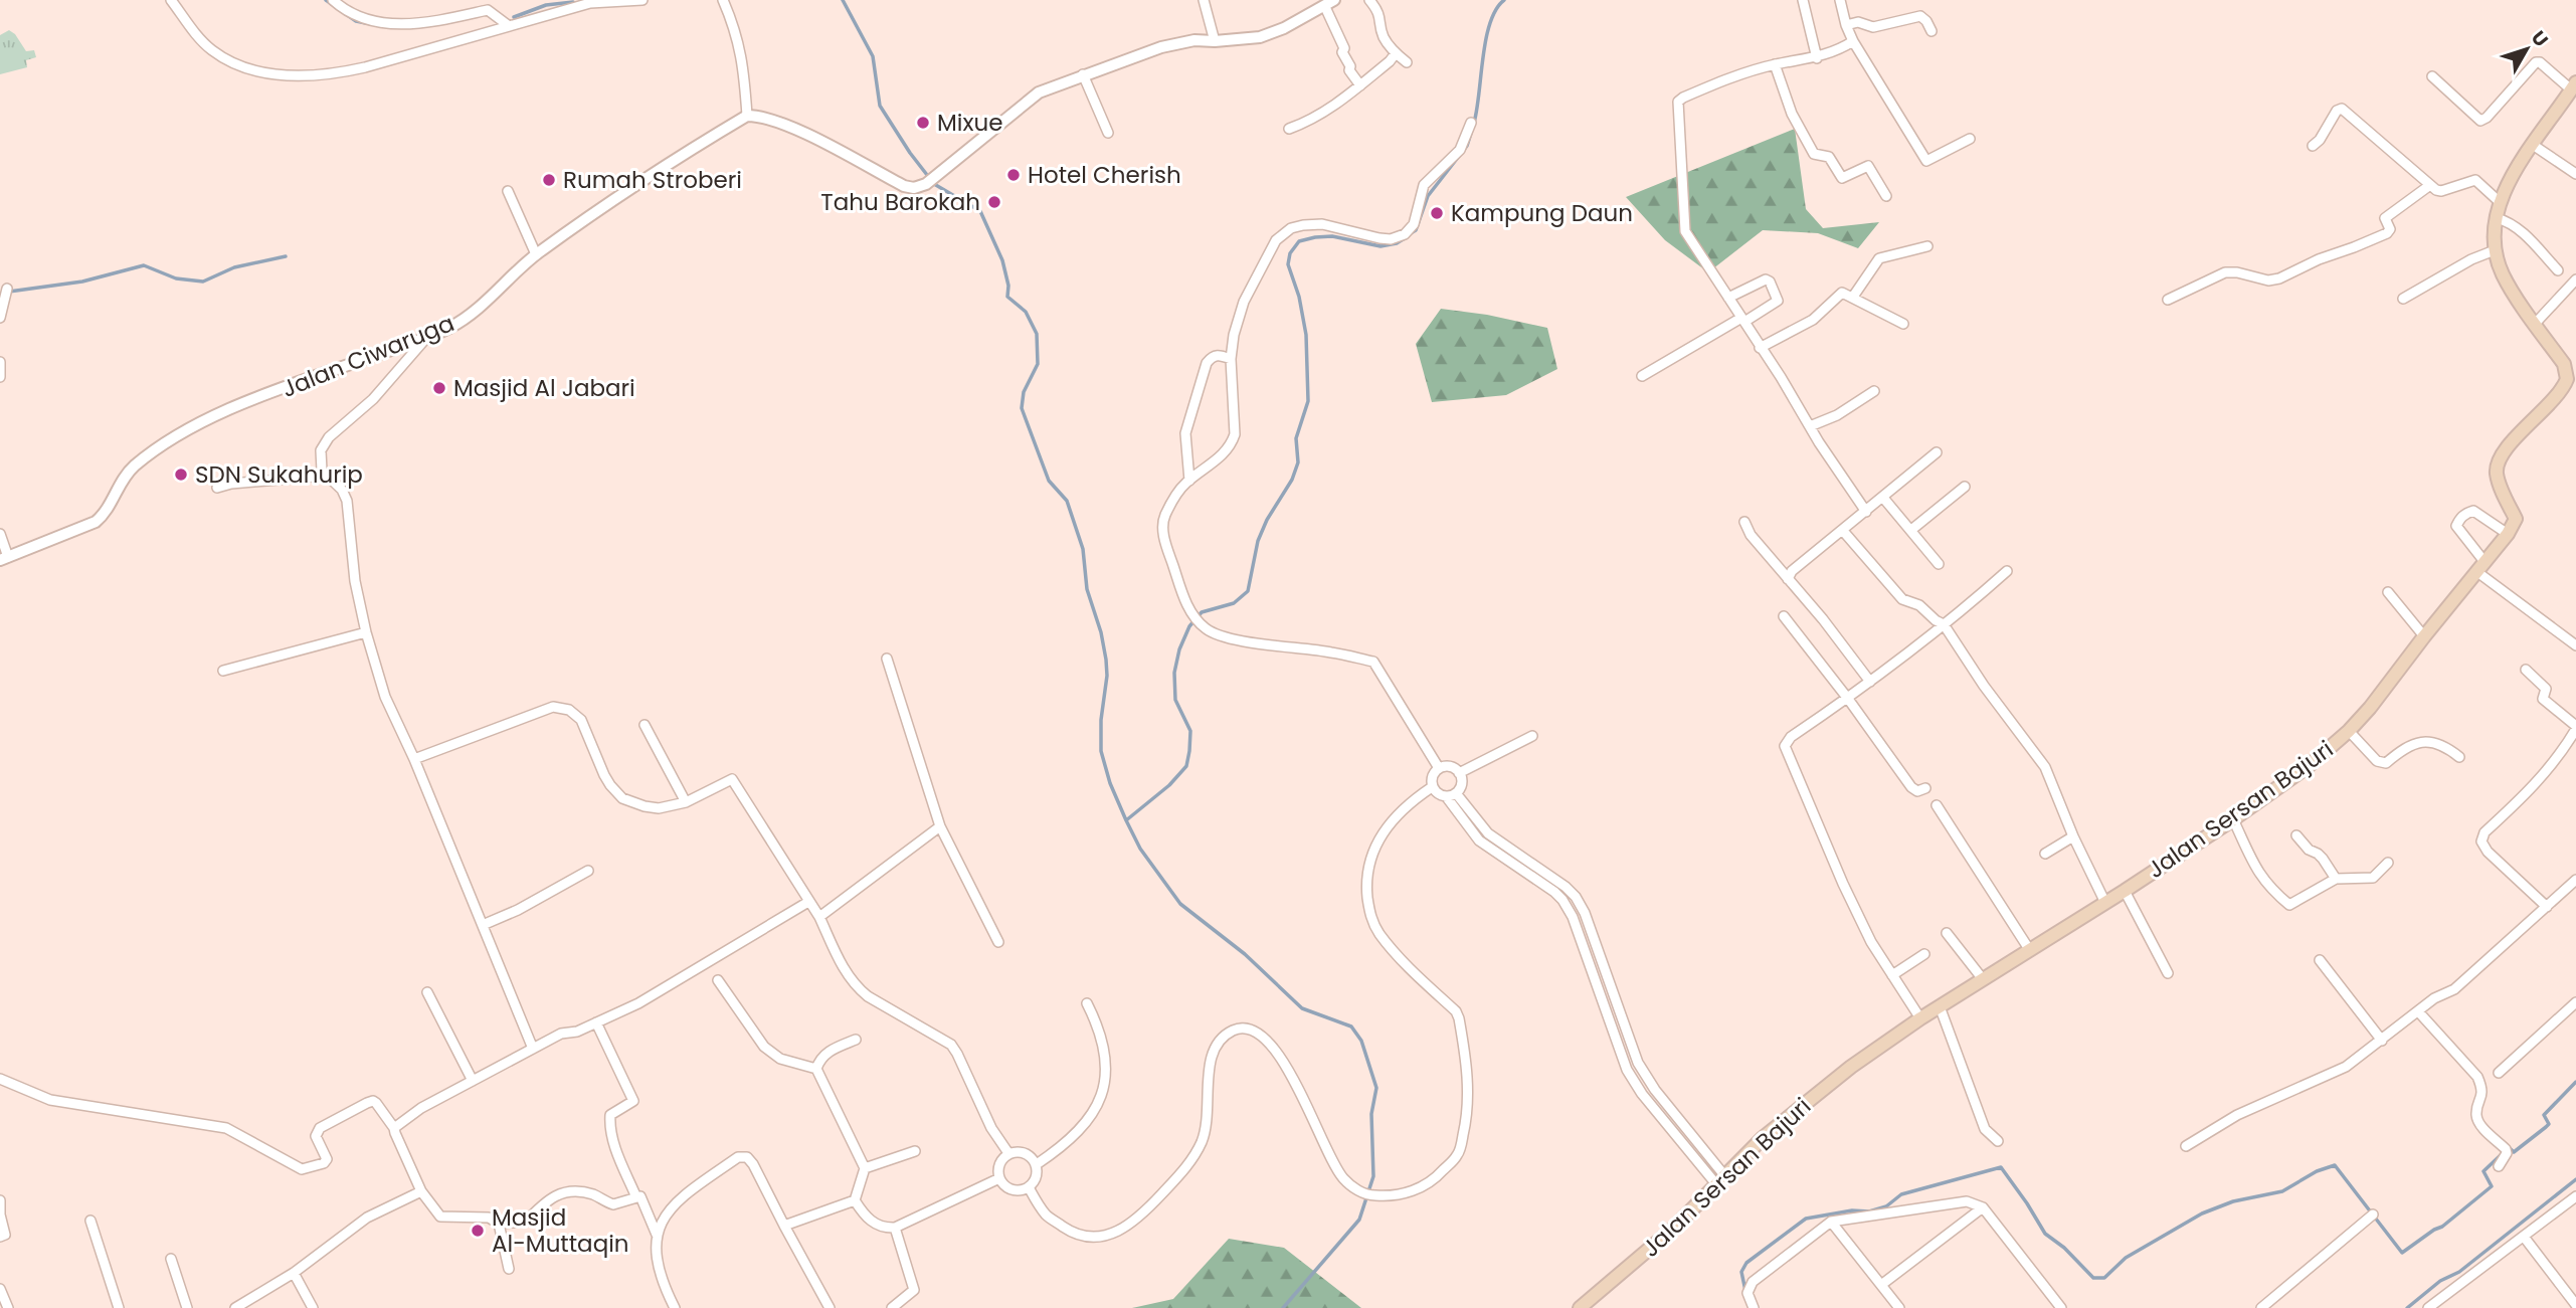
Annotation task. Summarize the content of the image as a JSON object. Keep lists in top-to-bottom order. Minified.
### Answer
{"streets":{"main road":["Jalan Sersan Bajuri"],"street":["Jalan Ciwaruga"]},"places":["Mixue","Hotel Cherish","Rumah Stroberi","Tahu Barokah","Kampung Daun","Masjid Al Jabari","SDN Sukahurip","Masjid Al-Muttaqin"],"north":"top right"}
